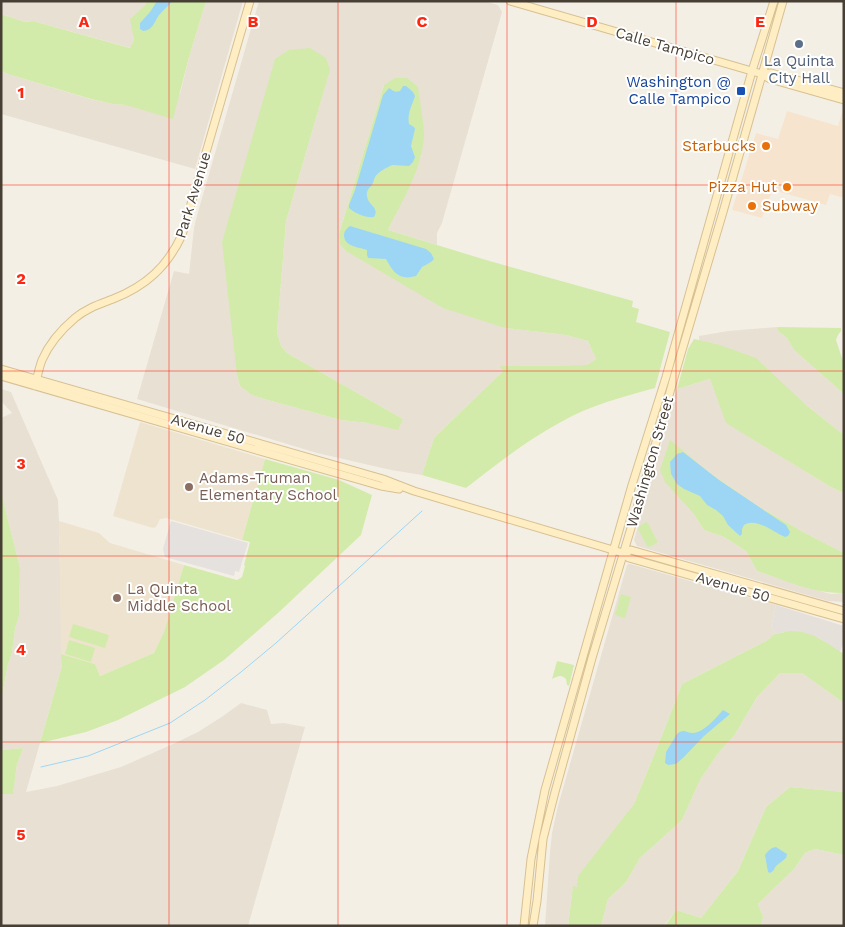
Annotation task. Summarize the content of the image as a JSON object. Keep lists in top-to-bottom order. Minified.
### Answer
{"streets":{"main road":["Calle Tampico","Park Avenue","Avenue 50","Washington Street"]},"crossings":[["Calle Tampico","Washington Street"],["Park Avenue","Avenue 50"],["Avenue 50","Washington Street"]],"places":{"other":["La Quinta City Hall","Starbucks","Pizza Hut","Subway","Adams-Truman Elementary School","La Quinta Middle School"],"transit":["Washington @ Calle Tampico"]},"grid":{"columns":["A","B","C","D","E"],"rows":["1","2","3","4","5"]}}
